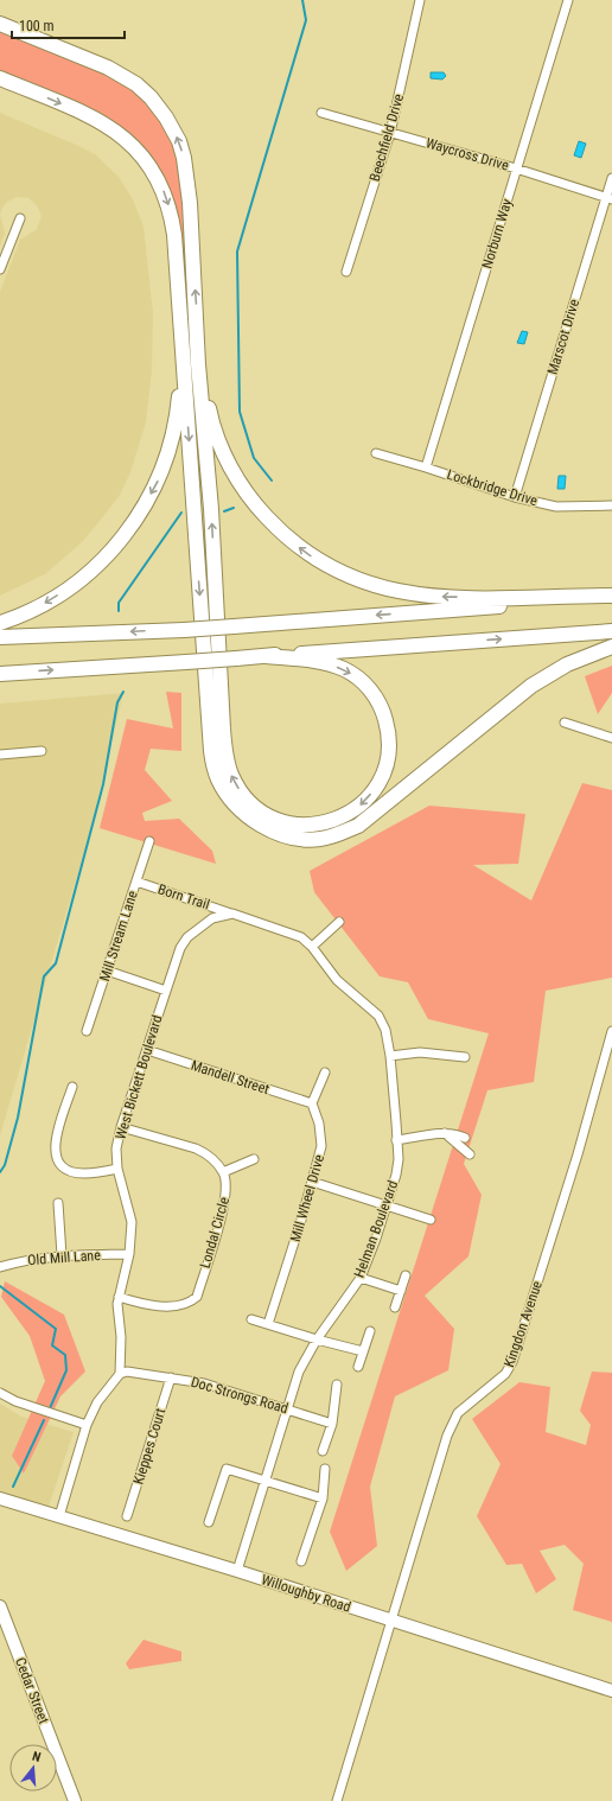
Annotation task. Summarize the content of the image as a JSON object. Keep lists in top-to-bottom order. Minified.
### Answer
{"streets":{"street":["Beechfield Drive","Waycross Drive","Norburn Way","Marscot Drive","Lockbridge Drive","Born Trail","Mill Stream Lane","West Bickett Boulevard","Mandell Street","Mill Wheel Drive","Helman Boulevard","Londal Circle","Old Mill Lane","Kingdon Avenue","Doc Strongs Road","Kieppes Court","Willoughby Road","Cedar Street"]},"crossings":[["Beechfield Drive","Waycross Drive"],["Waycross Drive","Norburn Way"],["Waycross Drive","Marscot Drive"],["Norburn Way","Lockbridge Drive"],["Marscot Drive","Lockbridge Drive"],["Born Trail","Mill Stream Lane"],["Born Trail","West Bickett Boulevard"],["West Bickett Boulevard","Mandell Street"],["West Bickett Boulevard","Londal Circle"],["West Bickett Boulevard","Old Mill Lane"],["West Bickett Boulevard","Doc Strongs Road"],["Mandell Street","Mill Wheel Drive"],["Helman Boulevard","Doc Strongs Road"],["Helman Boulevard","Willoughby Road"],["Kingdon Avenue","Willoughby Road"],["Doc Strongs Road","Kieppes Court"]],"scale_bar":"100 m","north":"top"}
